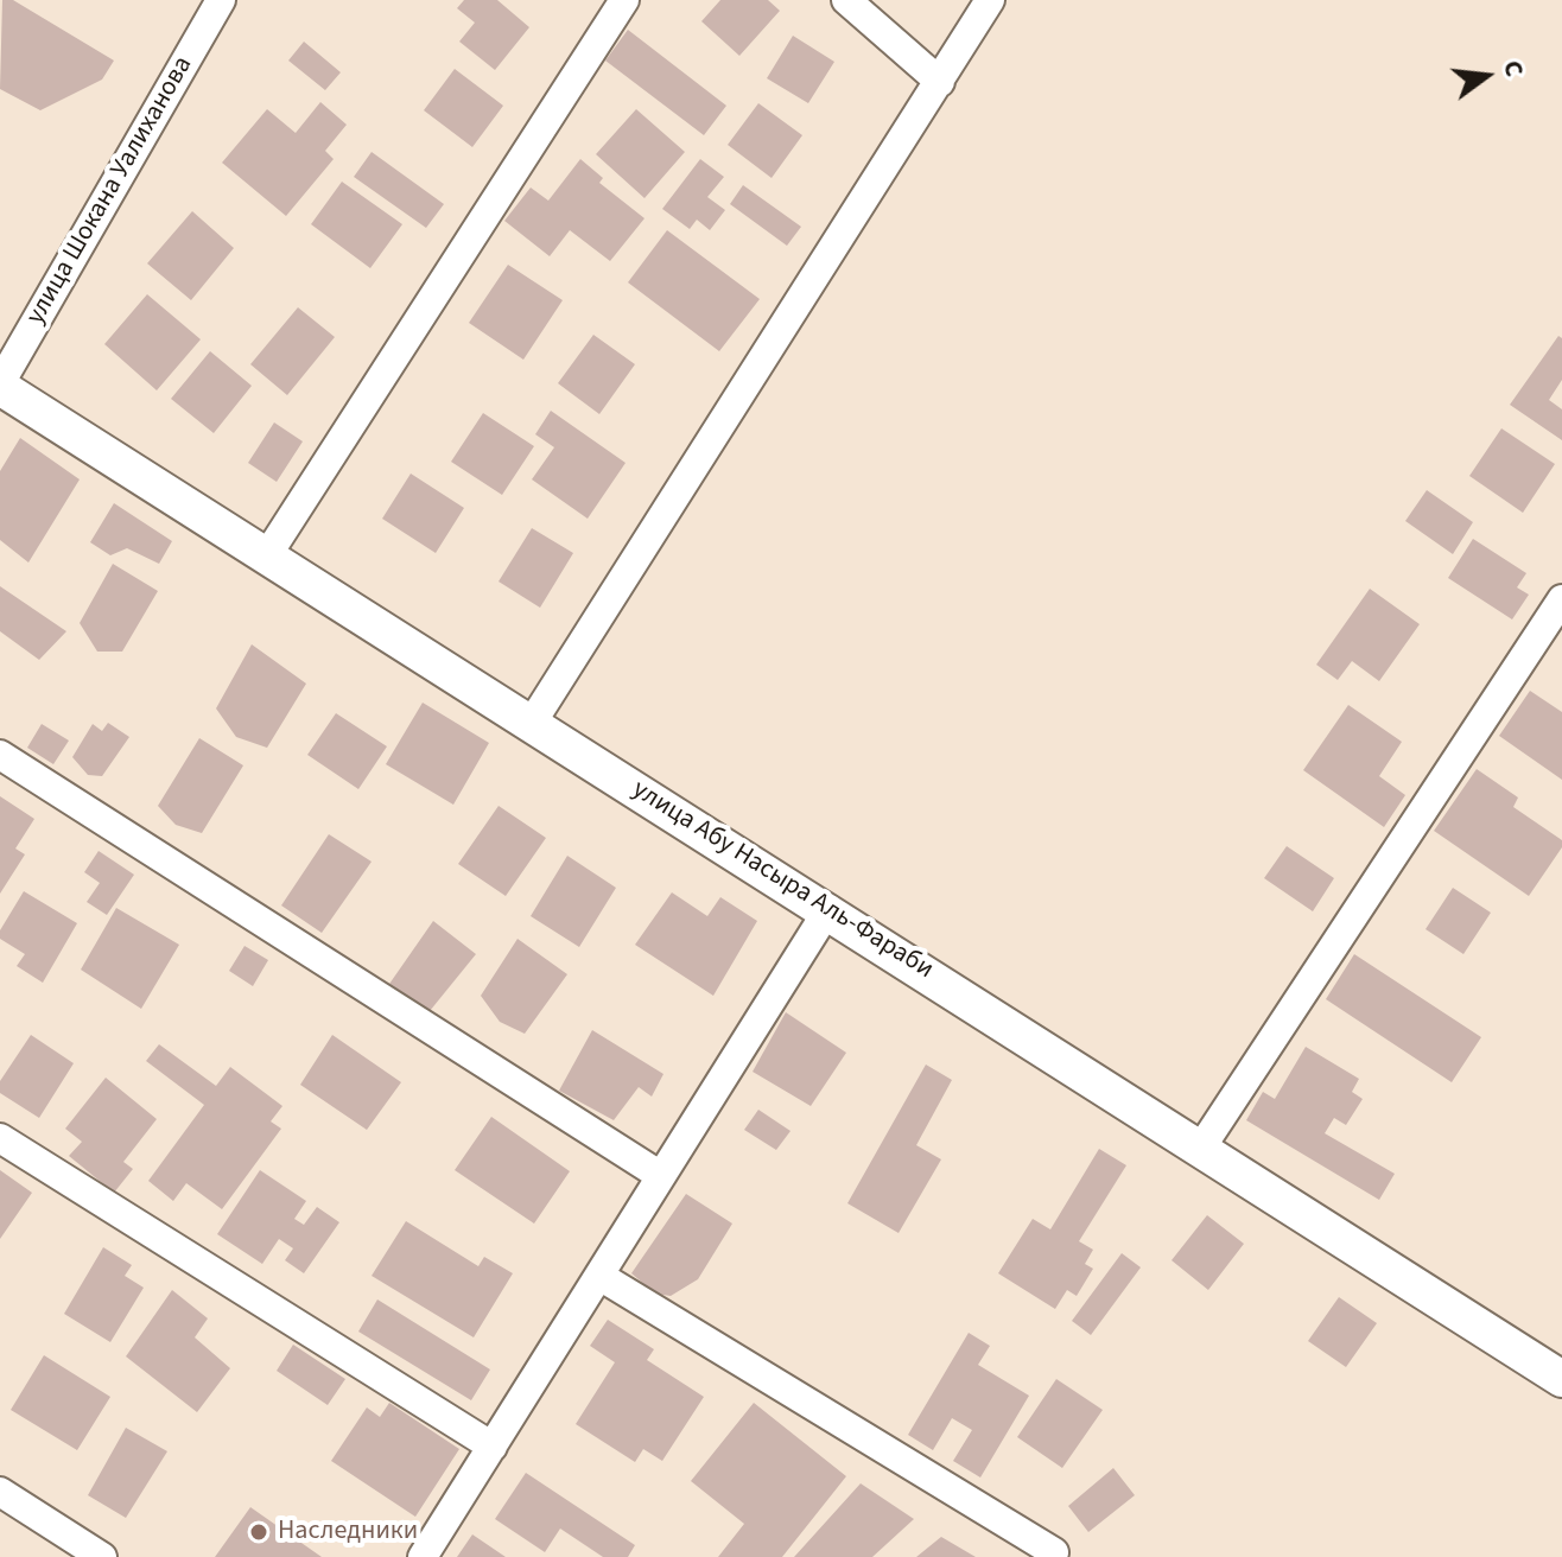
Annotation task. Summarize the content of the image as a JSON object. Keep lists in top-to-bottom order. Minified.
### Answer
{"streets":{"street":["улица Шокана Уалиханова","улица Абу Насыра Аль-Фараби"]},"crossings":[["улица Шокана Уалиханова","улица Абу Насыра Аль-Фараби"]],"places":["Наследники"],"north":"right"}
